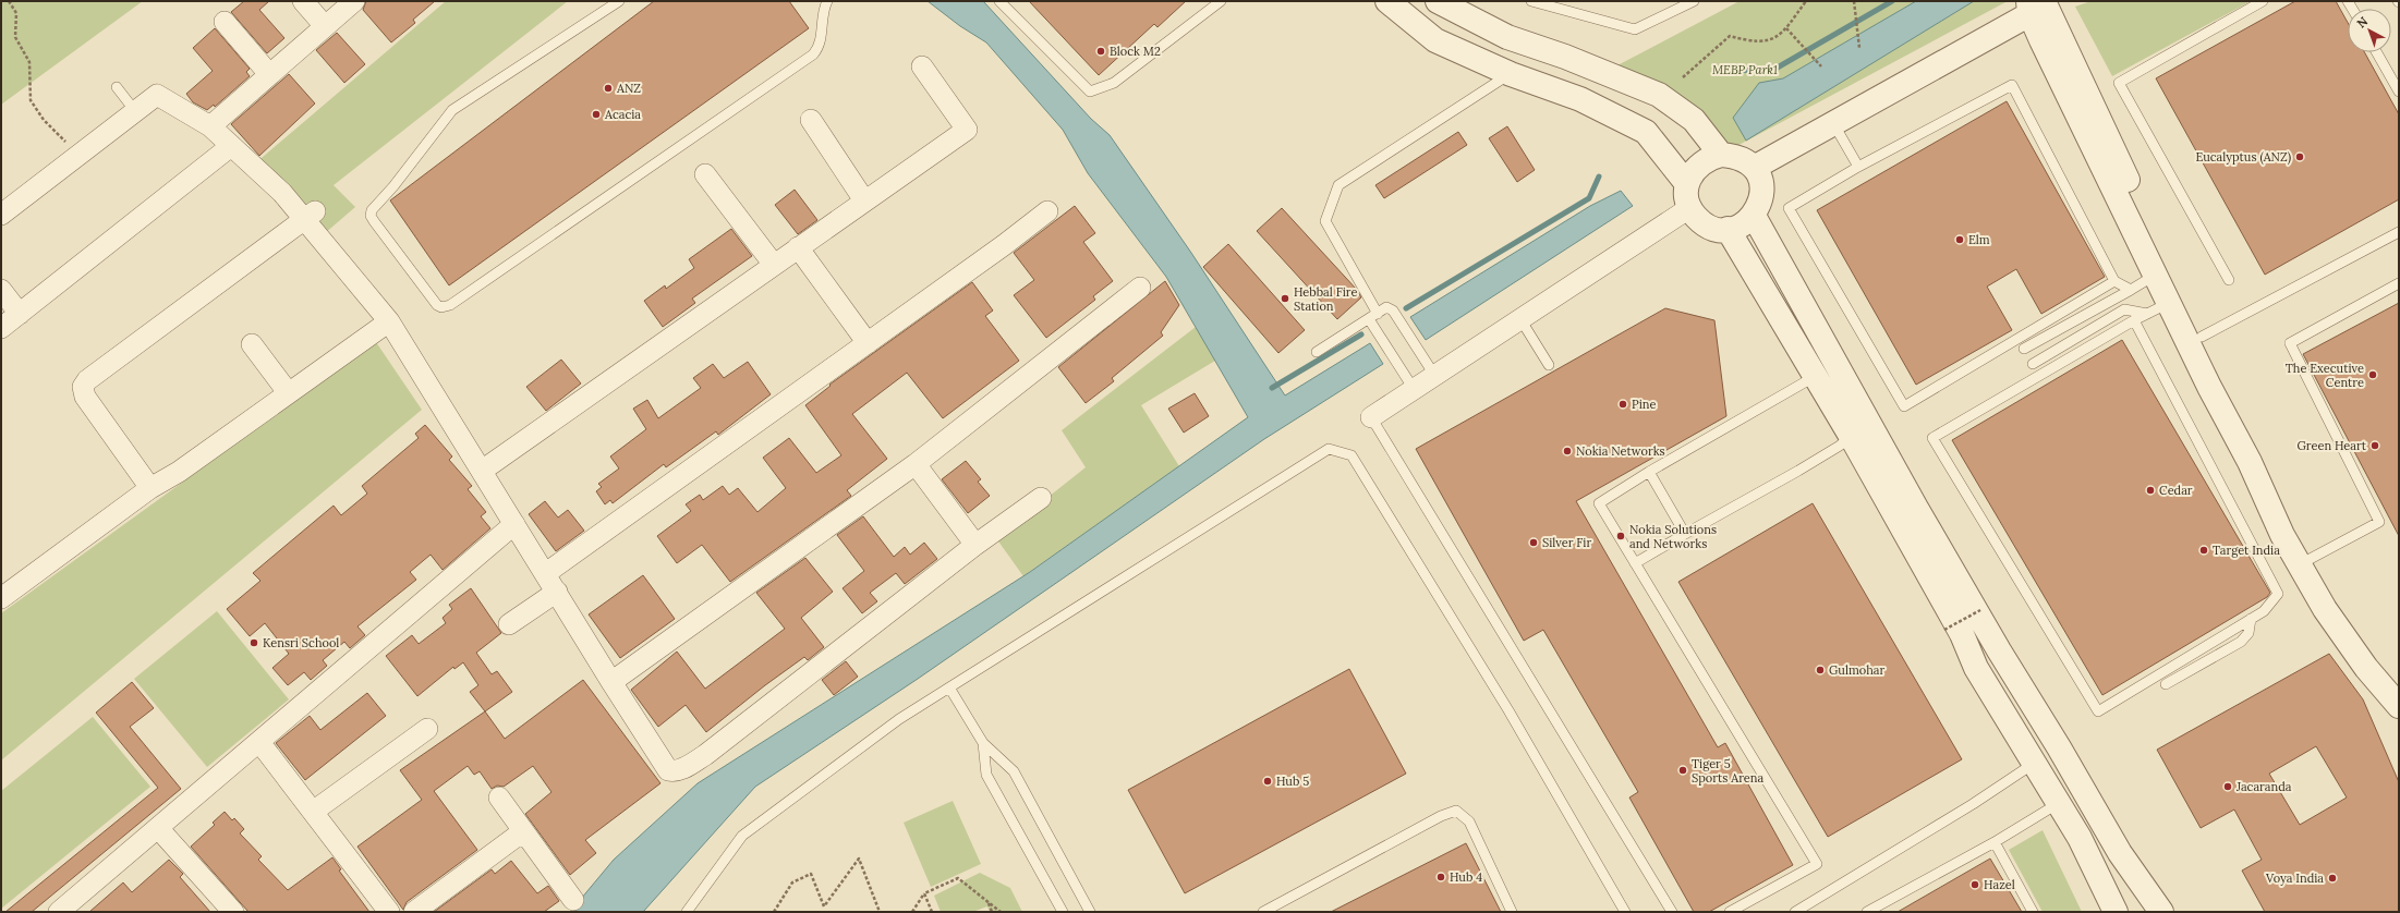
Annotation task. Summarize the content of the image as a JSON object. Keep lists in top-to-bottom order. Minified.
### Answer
{"parks":["MEBP Park1"],"places":["Block M2","ANZ","Acacia","Eucalyptus (ANZ)","Elm","Hebbal Fire Station","The Executive Centre","Pine","Green Heart","Nokia Networks","Cedar","Nokia Solutions and Networks","Silver Fir","Target India","Kensri School","Gulmohar","Tiger 5 Sports Arena","Hub 5","Jacaranda","Hub 4","Voya India","Hazel"],"north":"top left"}
